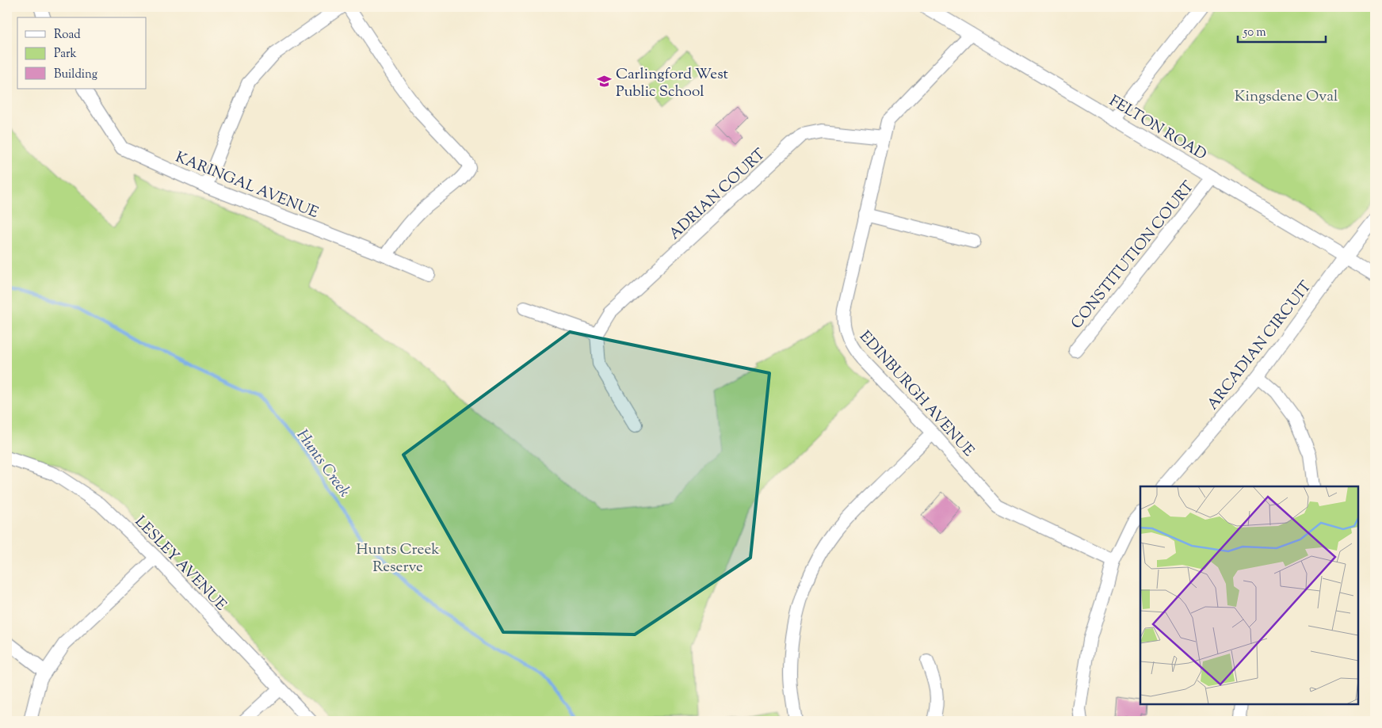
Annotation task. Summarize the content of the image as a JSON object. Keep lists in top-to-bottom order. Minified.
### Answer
{"streets":{"street":["FELTON ROAD","KARINGAL AVENUE","ADRIAN COURT","CONSTITUTION COURT","ARCADIAN CIRCUIT","EDINBURGH AVENUE","LESLEY AVENUE"]},"crossings":[["FELTON ROAD","CONSTITUTION COURT"],["FELTON ROAD","ARCADIAN CIRCUIT"],["FELTON ROAD","EDINBURGH AVENUE"],["ADRIAN COURT","EDINBURGH AVENUE"]],"water":["Hunts Creek"],"parks":["Kingsdene Oval","Hunts Creek Reserve"],"places":{"school or university":["Carlingford West Public School"]},"legend":["Road","Park","Building"],"scale_bar":"50 m"}
